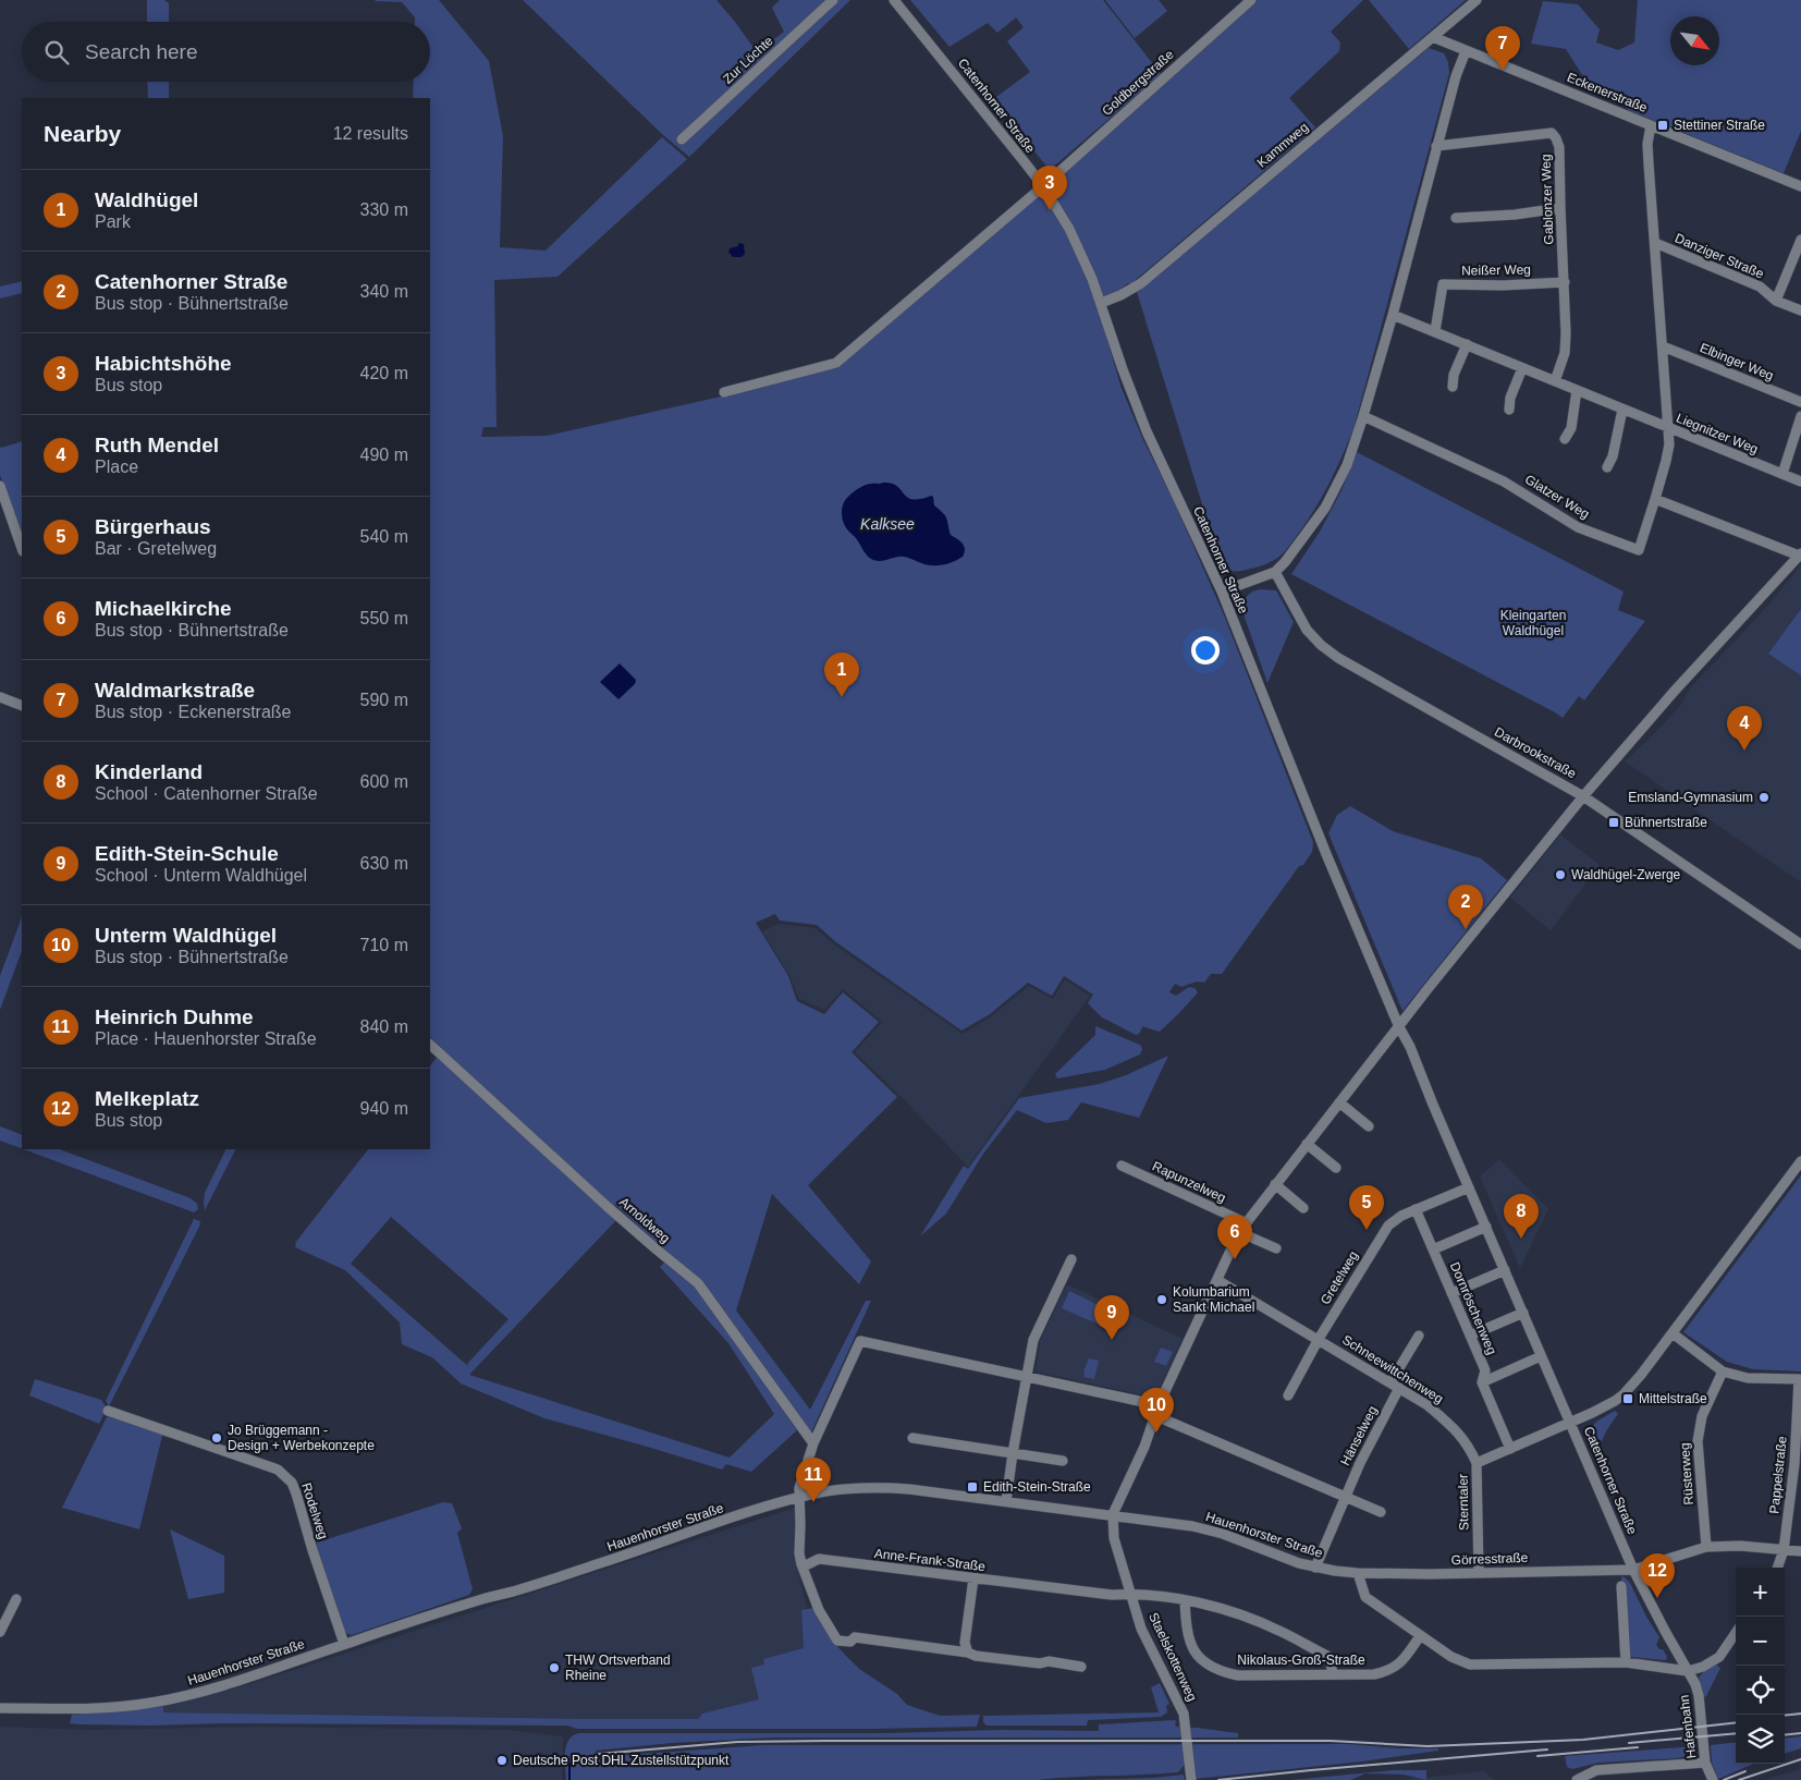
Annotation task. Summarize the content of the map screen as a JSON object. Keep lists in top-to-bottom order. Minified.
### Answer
{"streets":{"street":["Zur Löchte","Goldbergstraße","Eckenerstraße","Catenhorner Straße","Kammweg","Gablonzer Weg","Danziger Straße","Neißer Weg","Elbinger Weg","Liegnitzer Weg","Glatzer Weg","Darbrookstraße","Rapunzelweg","Arnoldweg","Gretelweg","Dornröschenweg","Schneewittchenweg","Hänselweg","Rüsterweg","Pappelstraße","Sterntaler","Rodelweg","Hauenhorster Straße","Görresstraße","Anne-Frank-Straße","Staelskottenweg","Nikolaus-Groß-Straße","Hafenbahn"]},"crossings":[["Goldbergstraße","Catenhorner Straße"],["Eckenerstraße","Kammweg"],["Catenhorner Straße","Kammweg"],["Catenhorner Straße","Gretelweg"],["Catenhorner Straße","Görresstraße"],["Catenhorner Straße","Hafenbahn"],["Gablonzer Weg","Neißer Weg"],["Gablonzer Weg","Liegnitzer Weg"],["Neißer Weg","Liegnitzer Weg"],["Gretelweg","Dornröschenweg"],["Gretelweg","Schneewittchenweg"],["Schneewittchenweg","Hänselweg"],["Schneewittchenweg","Sterntaler"],["Hänselweg","Hauenhorster Straße"],["Rüsterweg","Görresstraße"],["Pappelstraße","Görresstraße"],["Sterntaler","Görresstraße"],["Rodelweg","Hauenhorster Straße"],["Hauenhorster Straße","Görresstraße"],["Hauenhorster Straße","Staelskottenweg"],["Anne-Frank-Straße","Staelskottenweg"],["Anne-Frank-Straße","Nikolaus-Groß-Straße"]],"water":["Kalksee"],"parks":["Kleingarten Waldhügel"],"places":{"transit":["Stettiner Straße","Bühnertstraße","Mittelstraße","Edith-Stein-Straße"],"other":["Emsland-Gymnasium","Waldhügel-Zwerge","Kolumbarium Sankt Michael","Jo Brüggemann - Design + Werbekonzepte","THW Ortsverband Rheine","Deutsche Post DHL Zustellstützpunkt"]},"north":"bottom right","page":{"search":"Search here","pins":["7","3","1","4","2","5","8","6","9","10","11","12"],"heading":["Nearby","12 results"],"list":[{"mark":"1","name":"Waldhügel","note":"Park","value":"330 m"},{"mark":"2","name":"Catenhorner Straße","note":"Bus stop · Bühnertstraße","value":"340 m"},{"mark":"3","name":"Habichtshöhe","note":"Bus stop","value":"420 m"},{"mark":"4","name":"Ruth Mendel","note":"Place","value":"490 m"},{"mark":"5","name":"Bürgerhaus","note":"Bar · Gretelweg","value":"540 m"},{"mark":"6","name":"Michaelkirche","note":"Bus stop · Bühnertstraße","value":"550 m"},{"mark":"7","name":"Waldmarkstraße","note":"Bus stop · Eckenerstraße","value":"590 m"},{"mark":"8","name":"Kinderland","note":"School · Catenhorner Straße","value":"600 m"},{"mark":"9","name":"Edith-Stein-Schule","note":"School · Unterm Waldhügel","value":"630 m"},{"mark":"10","name":"Unterm Waldhügel","note":"Bus stop · Bühnertstraße","value":"710 m"},{"mark":"11","name":"Heinrich Duhme","note":"Place · Hauenhorster Straße","value":"840 m"},{"mark":"12","name":"Melkeplatz","note":"Bus stop","value":"940 m"}],"map_buttons":["+","−"]}}
